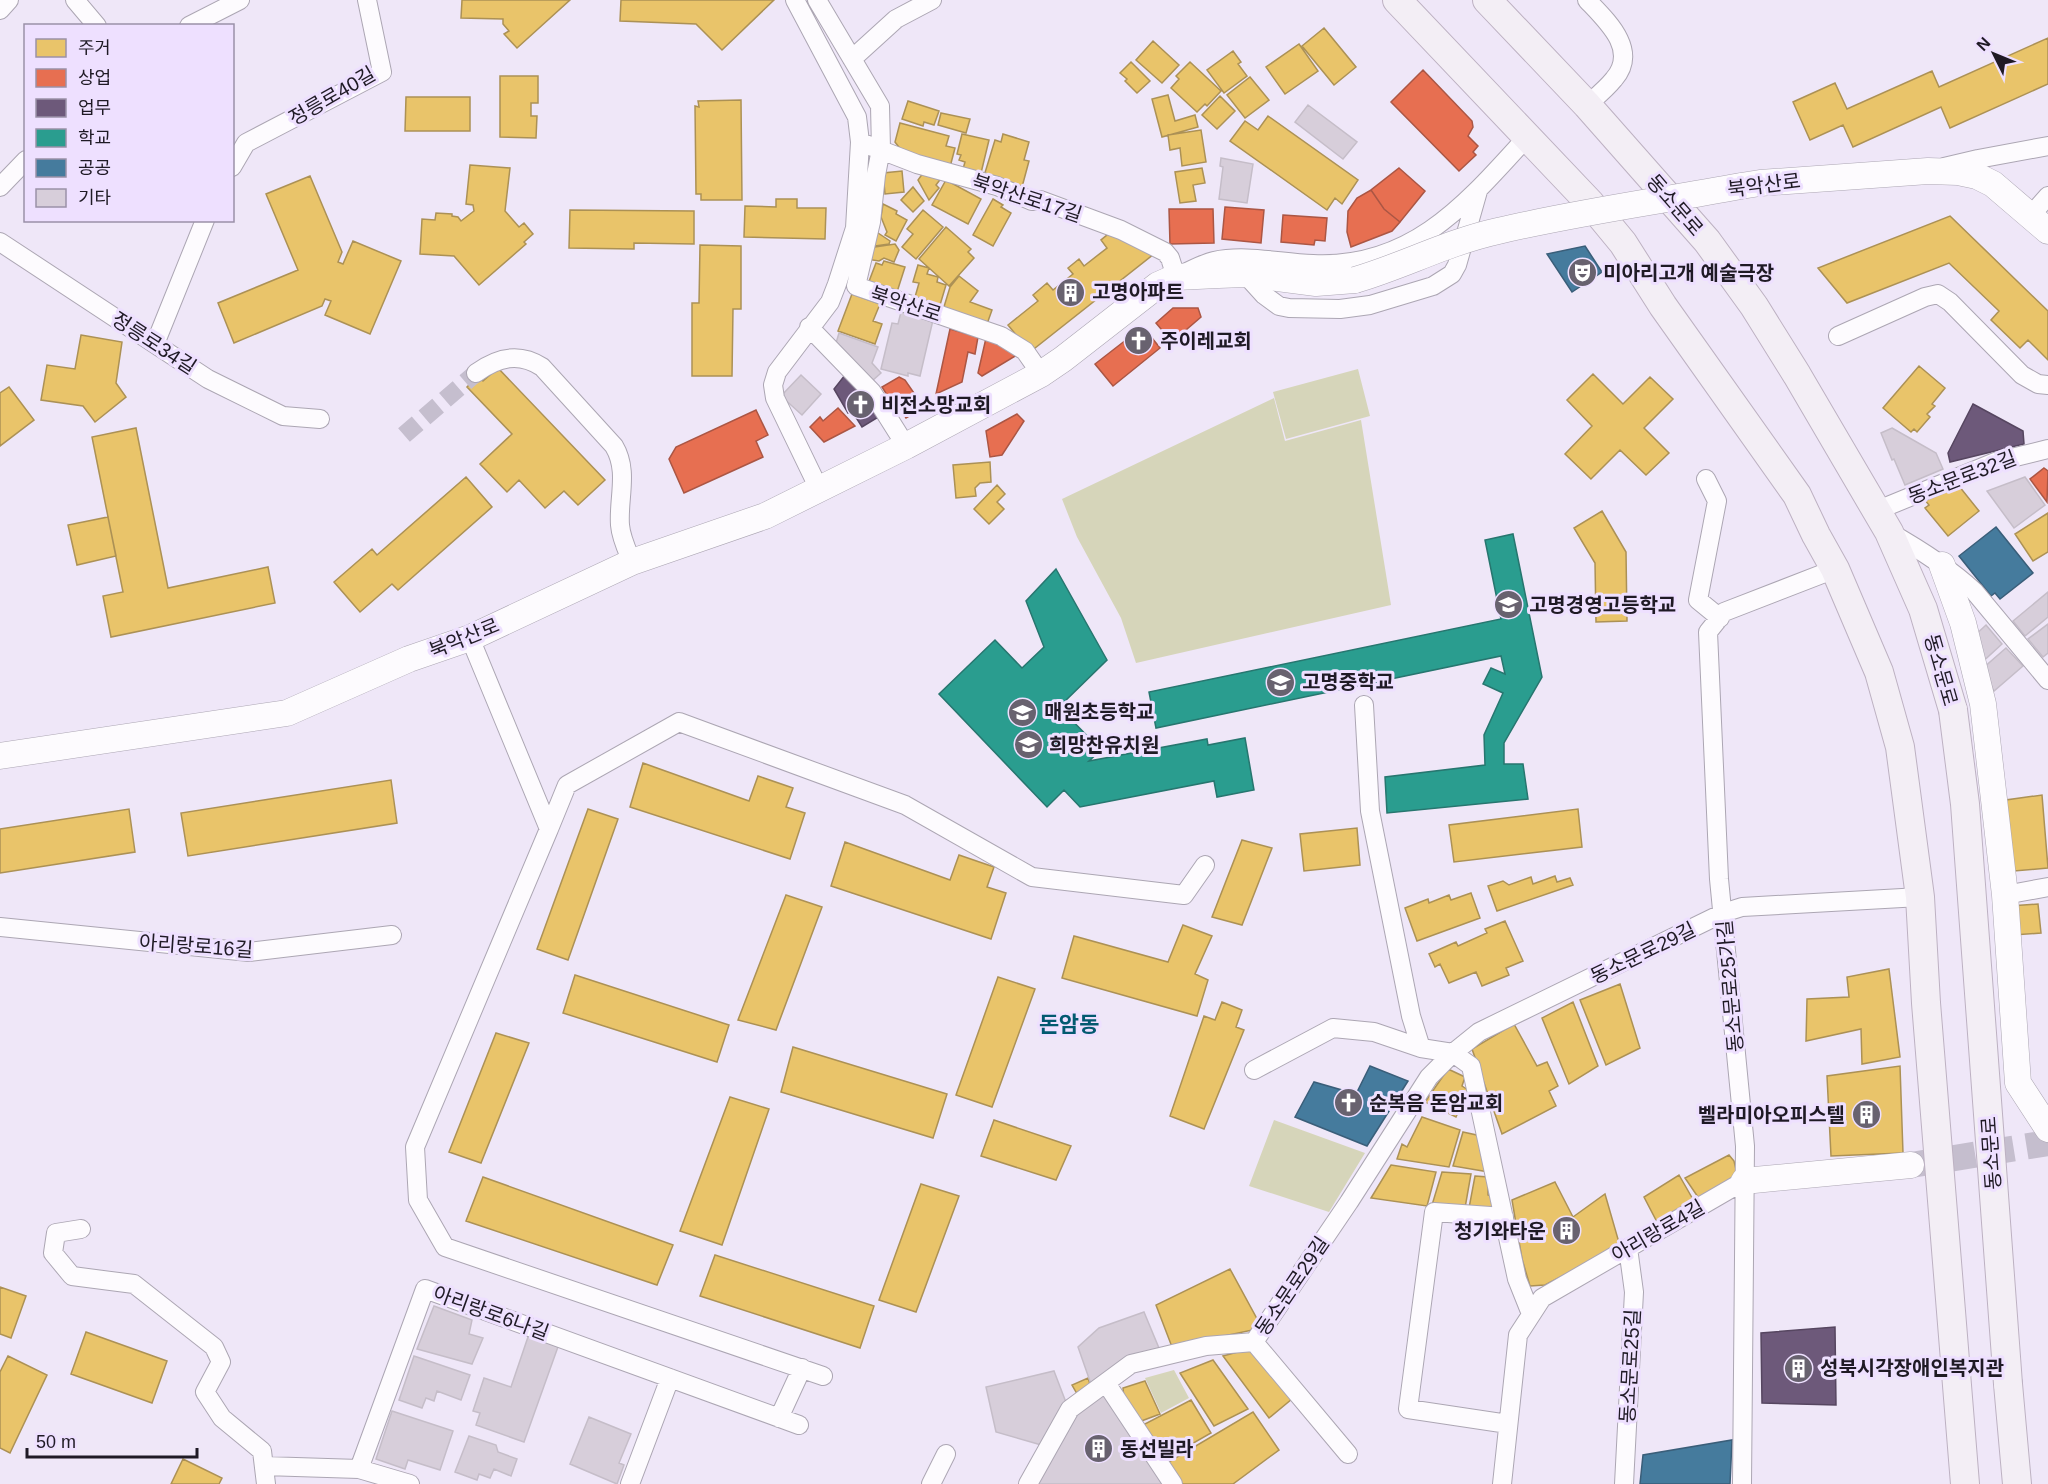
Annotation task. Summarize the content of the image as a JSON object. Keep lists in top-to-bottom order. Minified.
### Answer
{"streets":{"main road":["동소문로"],"street":["정릉로40길","북악산로","북악산로17길","정릉로34길","동소문로32길","아리랑로16길","동소문로29길","동소문로25가길","아리랑로4길","아리랑로6나길","동소문로25길"]},"crossings":[["북악산로","북악산로17길"],["동소문로","동소문로32길"],["동소문로29길","동소문로25가길"],["동소문로25가길","아리랑로4길"],["아리랑로4길","동소문로25길"]],"districts":["돈암동"],"places":{"theatre":["미아리고개 예술극장"],"building":["고명아파트","벨라미아오피스텔","청기와타운","성북시각장애인복지관","동선빌라"],"church":["주이레교회","비전소망교회","순복음 돈암교회"],"school or university":["고명경영고등학교","고명중학교","매원초등학교","희망찬유치원"]},"legend":["주거","상업","업무","학교","공공","기타"],"scale_bar":"50 m","north":"top left"}
